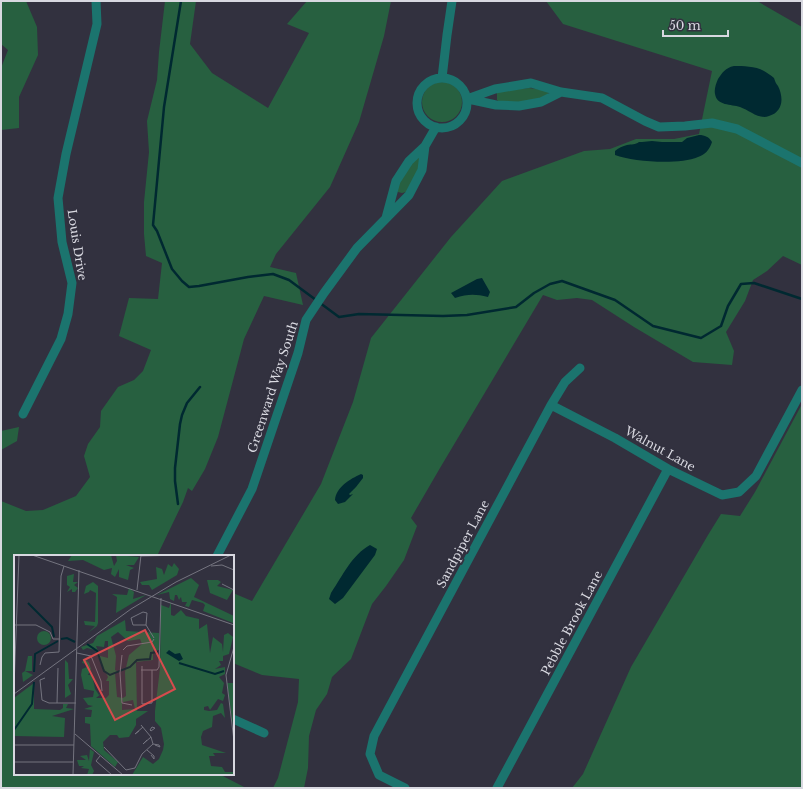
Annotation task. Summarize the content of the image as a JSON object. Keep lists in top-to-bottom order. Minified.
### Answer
{"streets":{"street":["Louis Drive","Greenward Way South","Walnut Lane","Sandpiper Lane","Pebble Brook Lane"]},"crossings":[["Walnut Lane","Sandpiper Lane"],["Walnut Lane","Pebble Brook Lane"]],"scale_bar":"50 m"}
